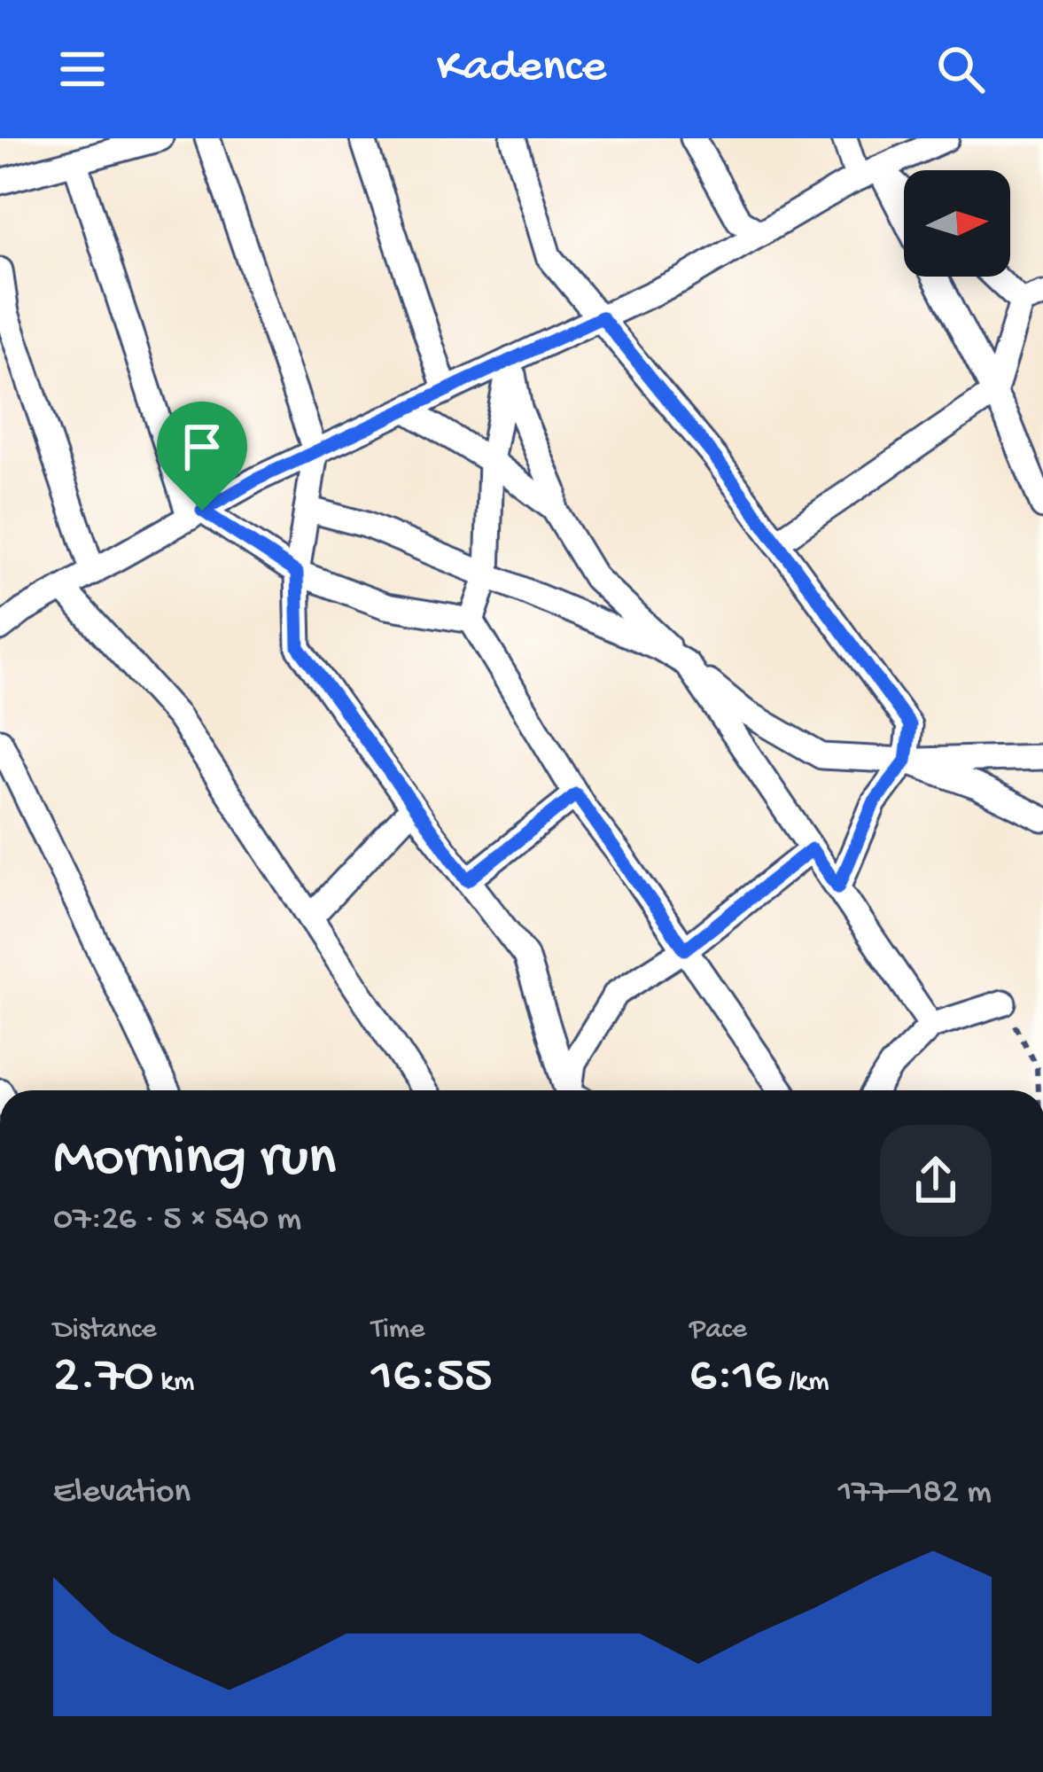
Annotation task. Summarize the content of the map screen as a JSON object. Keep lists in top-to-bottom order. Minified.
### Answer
{"north":"right","page":{"header":"Kadence","heading":["Morning run","07:26 · 5 × 540 m"],"stats":[["Distance","2.70 km"],["Time","16:55"],["Pace","6:16 /km"]],"chart":["Elevation","177–182 m"]}}
